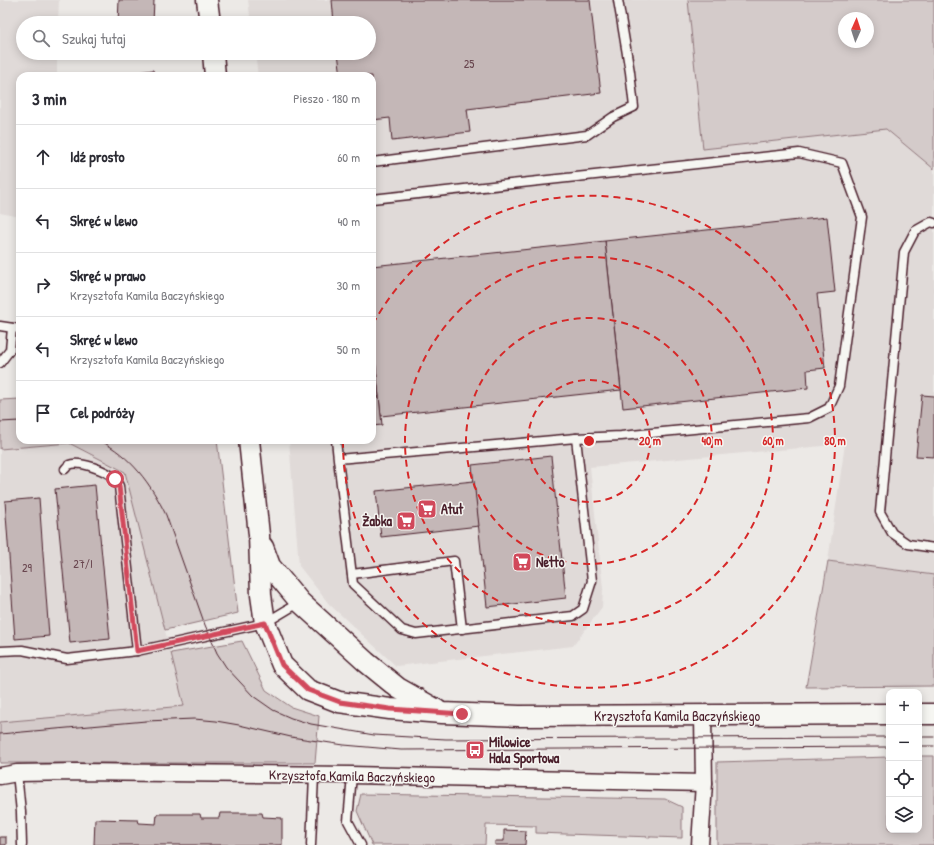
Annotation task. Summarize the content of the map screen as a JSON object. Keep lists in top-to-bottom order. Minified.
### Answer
{"streets":{"street":["Krzysztofa Kamila Baczyńskiego"]},"places":{"supermarket":["Atut","Żabka","Netto"],"bus stop":["Milowice Hala Sportowa"]},"house_numbers":["25","27/I","29"],"north":"top","page":{"search":"Szukaj tutaj","heading":["3 min","Pieszo · 180 m"],"list":[["Idź prosto","60 m"],["Skręć w lewo","40 m"],["Skręć w prawo","Krzysztofa Kamila Baczyńskiego","30 m"],["Skręć w lewo","Krzysztofa Kamila Baczyńskiego","50 m"],"Cel podróży"],"map_buttons":["+","−"]},"rings":["20 m","40 m","60 m","80 m"]}
